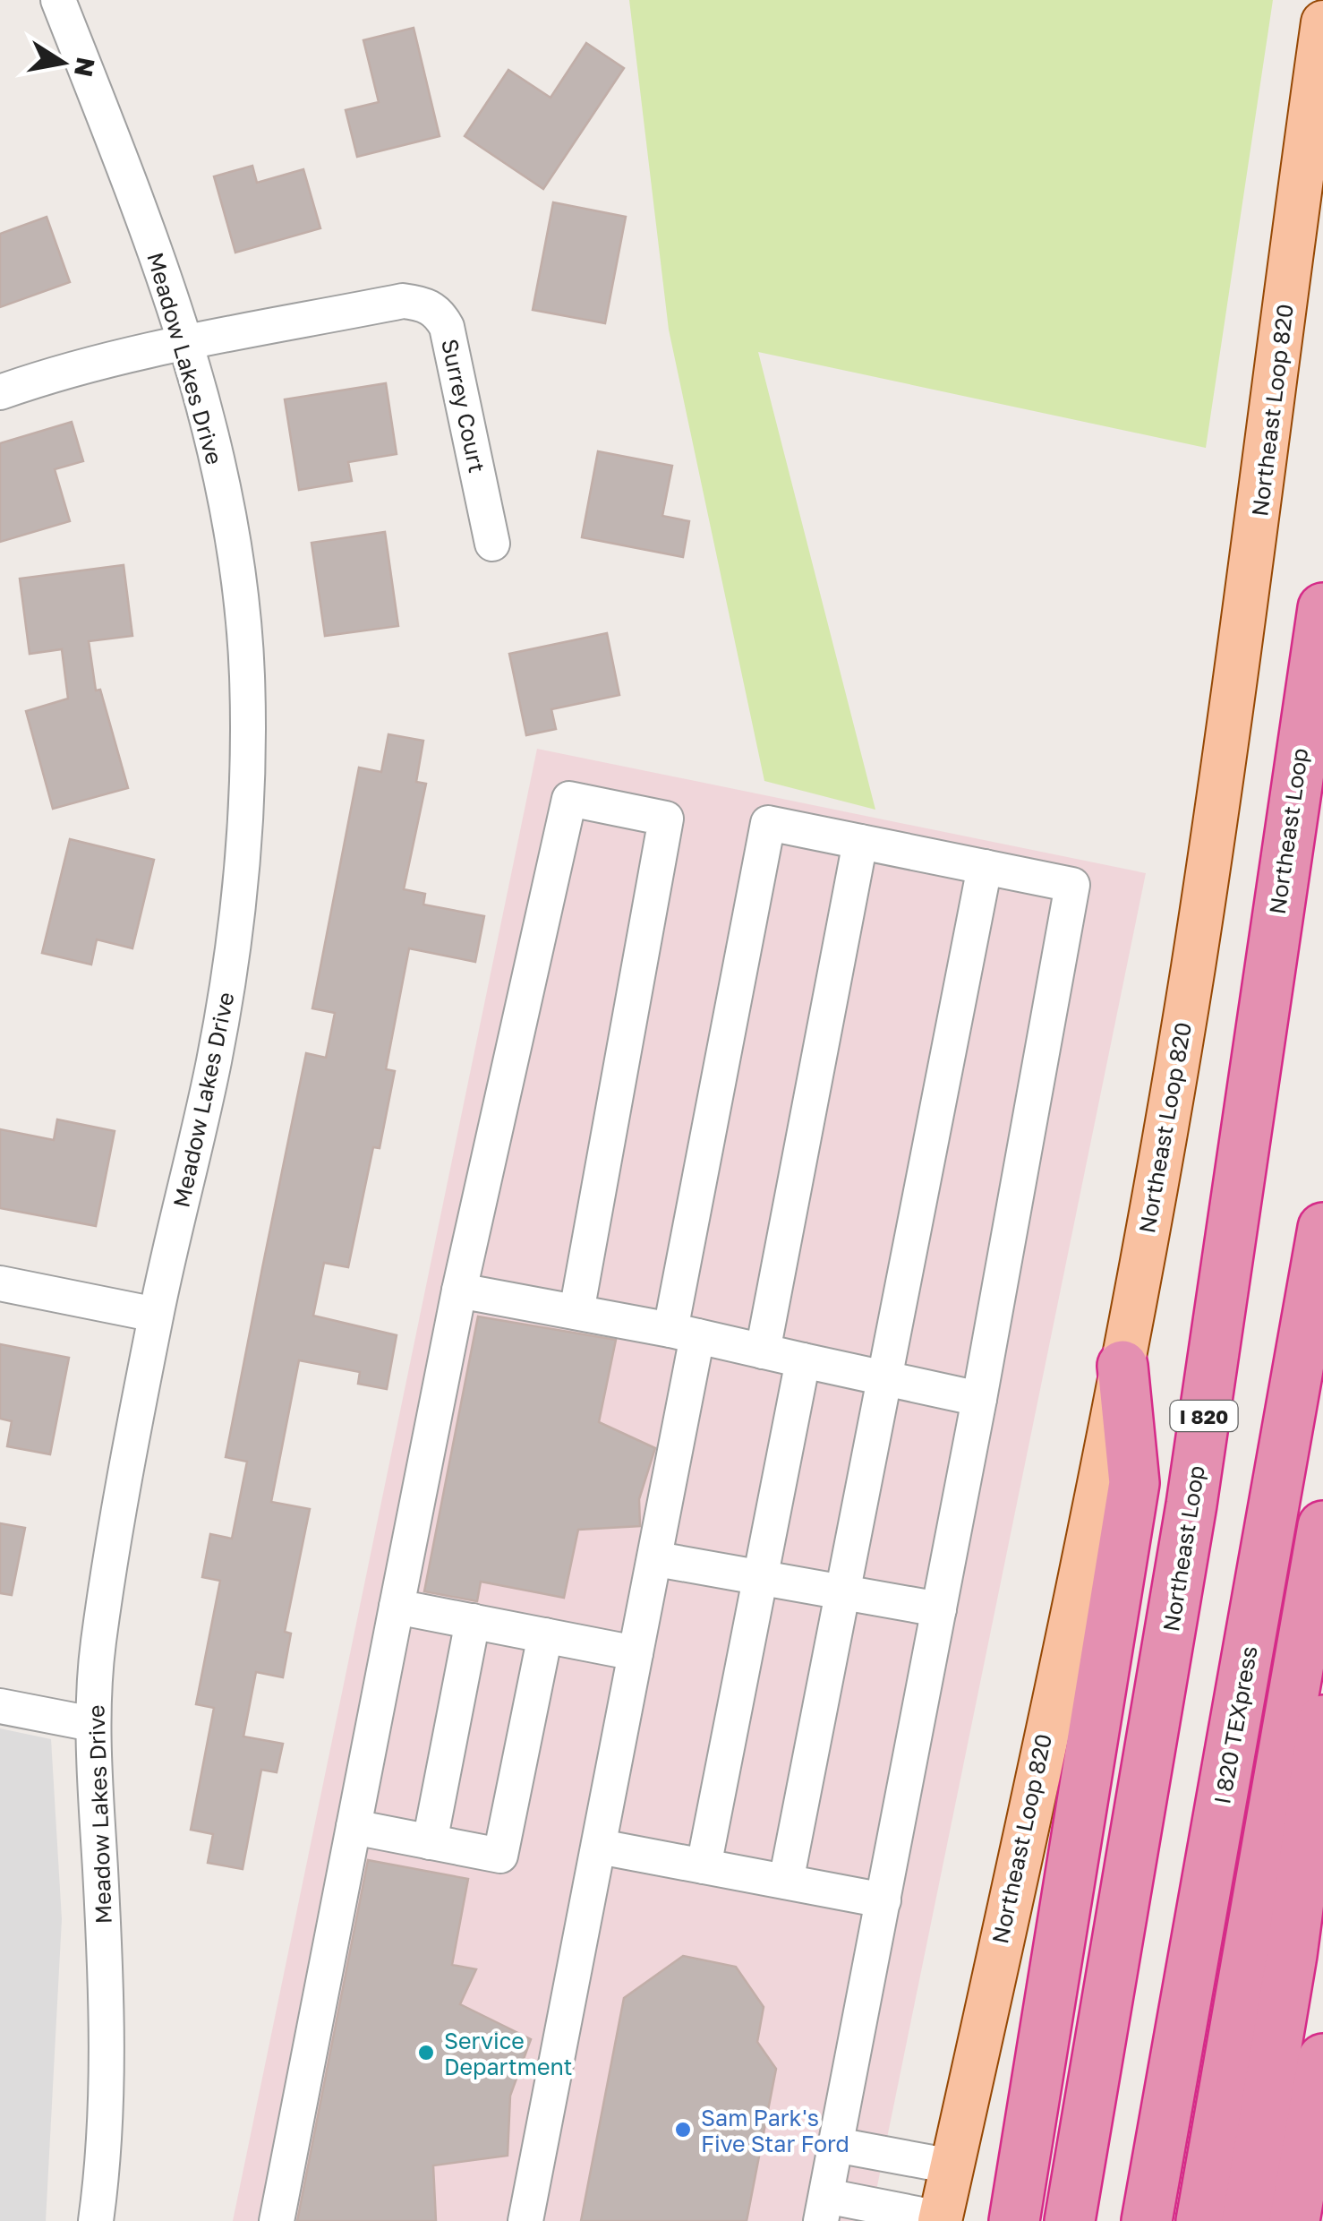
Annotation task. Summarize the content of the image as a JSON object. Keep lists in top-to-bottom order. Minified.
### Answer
{"streets":{"highway":["Northeast Loop","I 820","I 820 TEXpress"],"main road":["Northeast Loop 820"],"street":["Meadow Lakes Drive","Surrey Court"]},"crossings":[["Meadow Lakes Drive","Surrey Court"]],"places":["Service Department","Sam Park's Five Star Ford"],"north":"right"}
